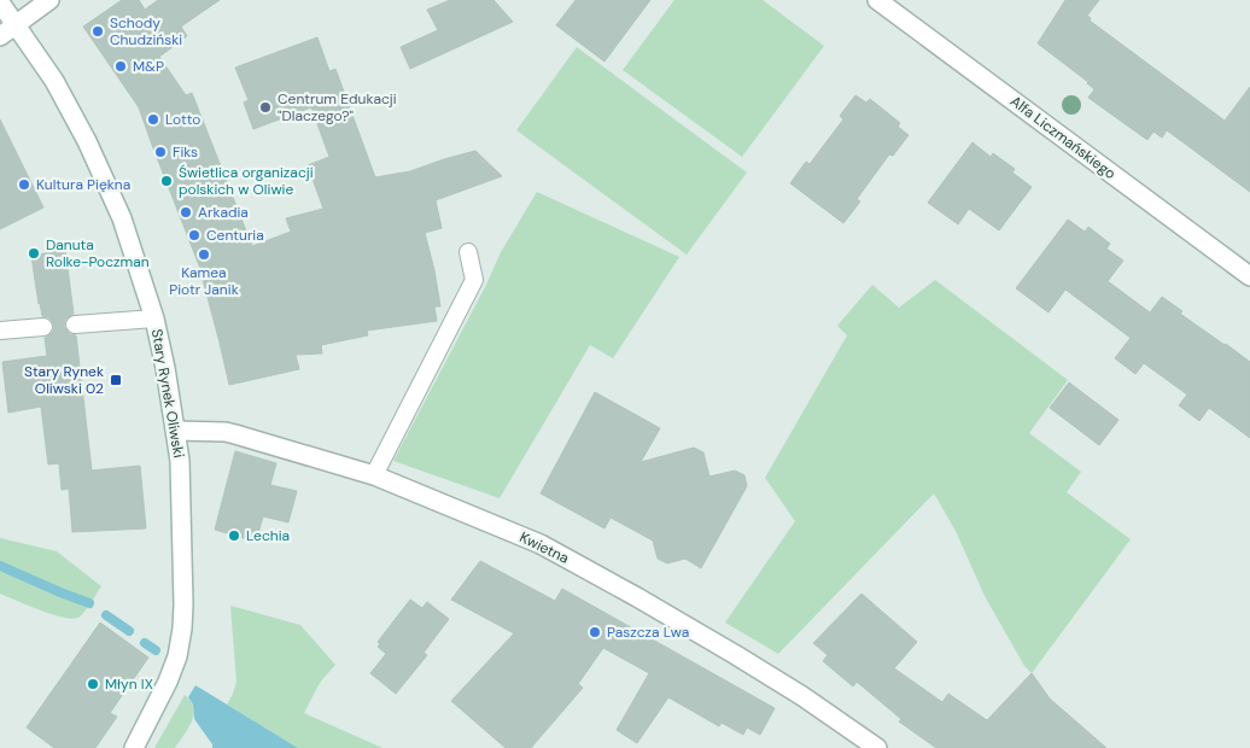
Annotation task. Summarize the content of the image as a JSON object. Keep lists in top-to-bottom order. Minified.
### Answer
{"streets":{"street":["Alfa Liczmańskiego","Stary Rynek Oliwski","Kwietna"]},"crossings":[["Stary Rynek Oliwski","Kwietna"]],"places":{"other":["Schody Chudziński","M&P","Centrum Edukacji \"Dlaczego?\"","Lotto","Fiks","Świetlica organizacji polskich w Oliwie","Kultura Piękna","Arkadia","Centuria","Danuta Rolke-Poczman","Kamea Piotr Janik","Lechia","Paszcza Lwa","Młyn IX"],"transit":["Stary Rynek Oliwski 02"]}}
